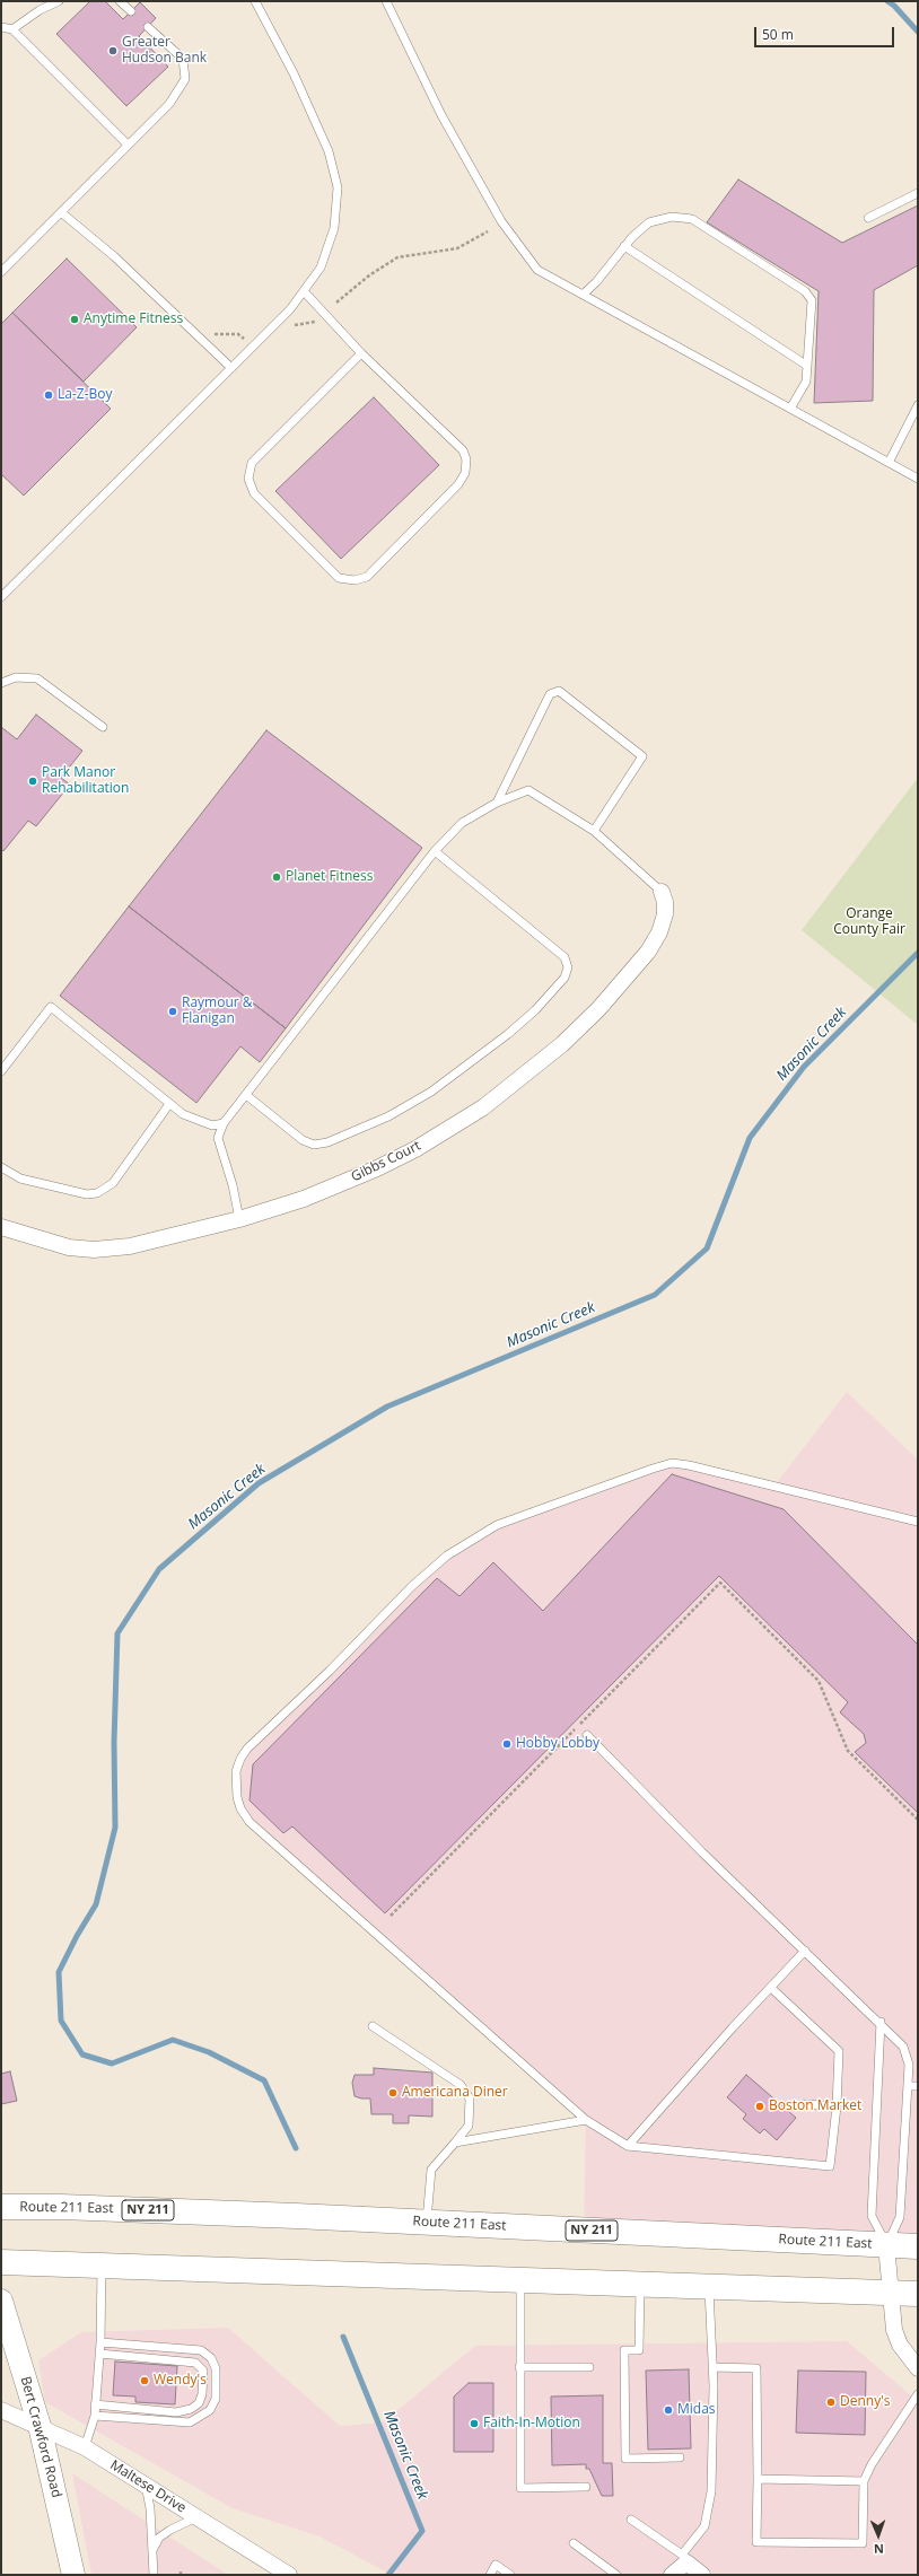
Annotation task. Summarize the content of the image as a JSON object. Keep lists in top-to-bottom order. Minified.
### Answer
{"streets":{"main road":["Route 211 East","NY 211"],"street":["Gibbs Court","Bert Crawford Road","Maltese Drive"]},"crossings":[["Bert Crawford Road","Maltese Drive"]],"water":["Masonic Creek"],"parks":["Orange County Fair"],"places":["Greater Hudson Bank","Anytime Fitness","La-Z-Boy","Park Manor Rehabilitation","Planet Fitness","Raymour & Flanigan","Hobby Lobby","Americana Diner","Boston Market","Wendy's","Denny's","Midas","Faith-In-Motion"],"scale_bar":"50 m","north":"bottom"}
